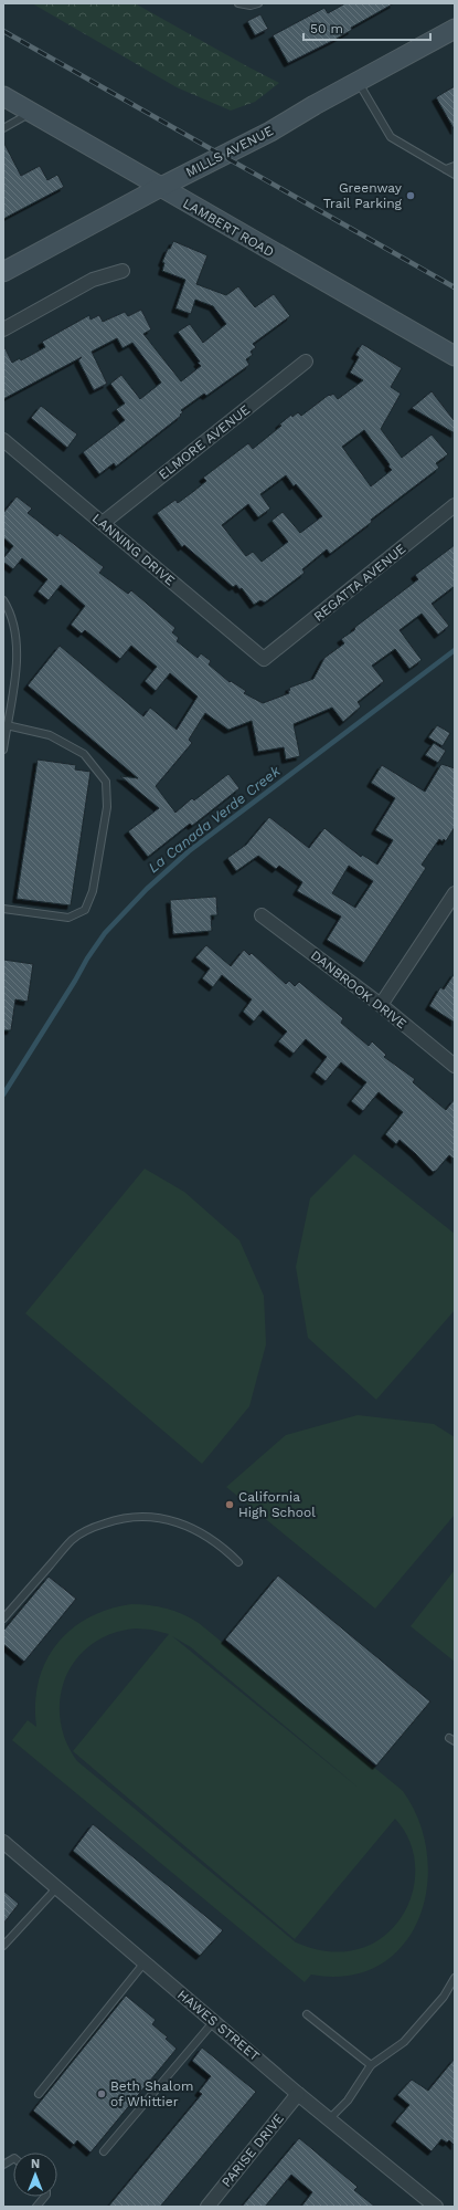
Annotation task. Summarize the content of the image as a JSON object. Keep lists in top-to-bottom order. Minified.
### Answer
{"streets":{"main road":["MILLS AVENUE","LAMBERT ROAD"],"street":["ELMORE AVENUE","LANNING DRIVE","REGATTA AVENUE","DANBROOK DRIVE","HAWES STREET","PARISE DRIVE"]},"crossings":[["MILLS AVENUE","LAMBERT ROAD"],["ELMORE AVENUE","LANNING DRIVE"],["LANNING DRIVE","REGATTA AVENUE"],["HAWES STREET","PARISE DRIVE"]],"water":["La Canada Verde Creek"],"places":["Greenway Trail Parking","California High School","Beth Shalom of Whittier"],"scale_bar":"50 m","north":"top"}
